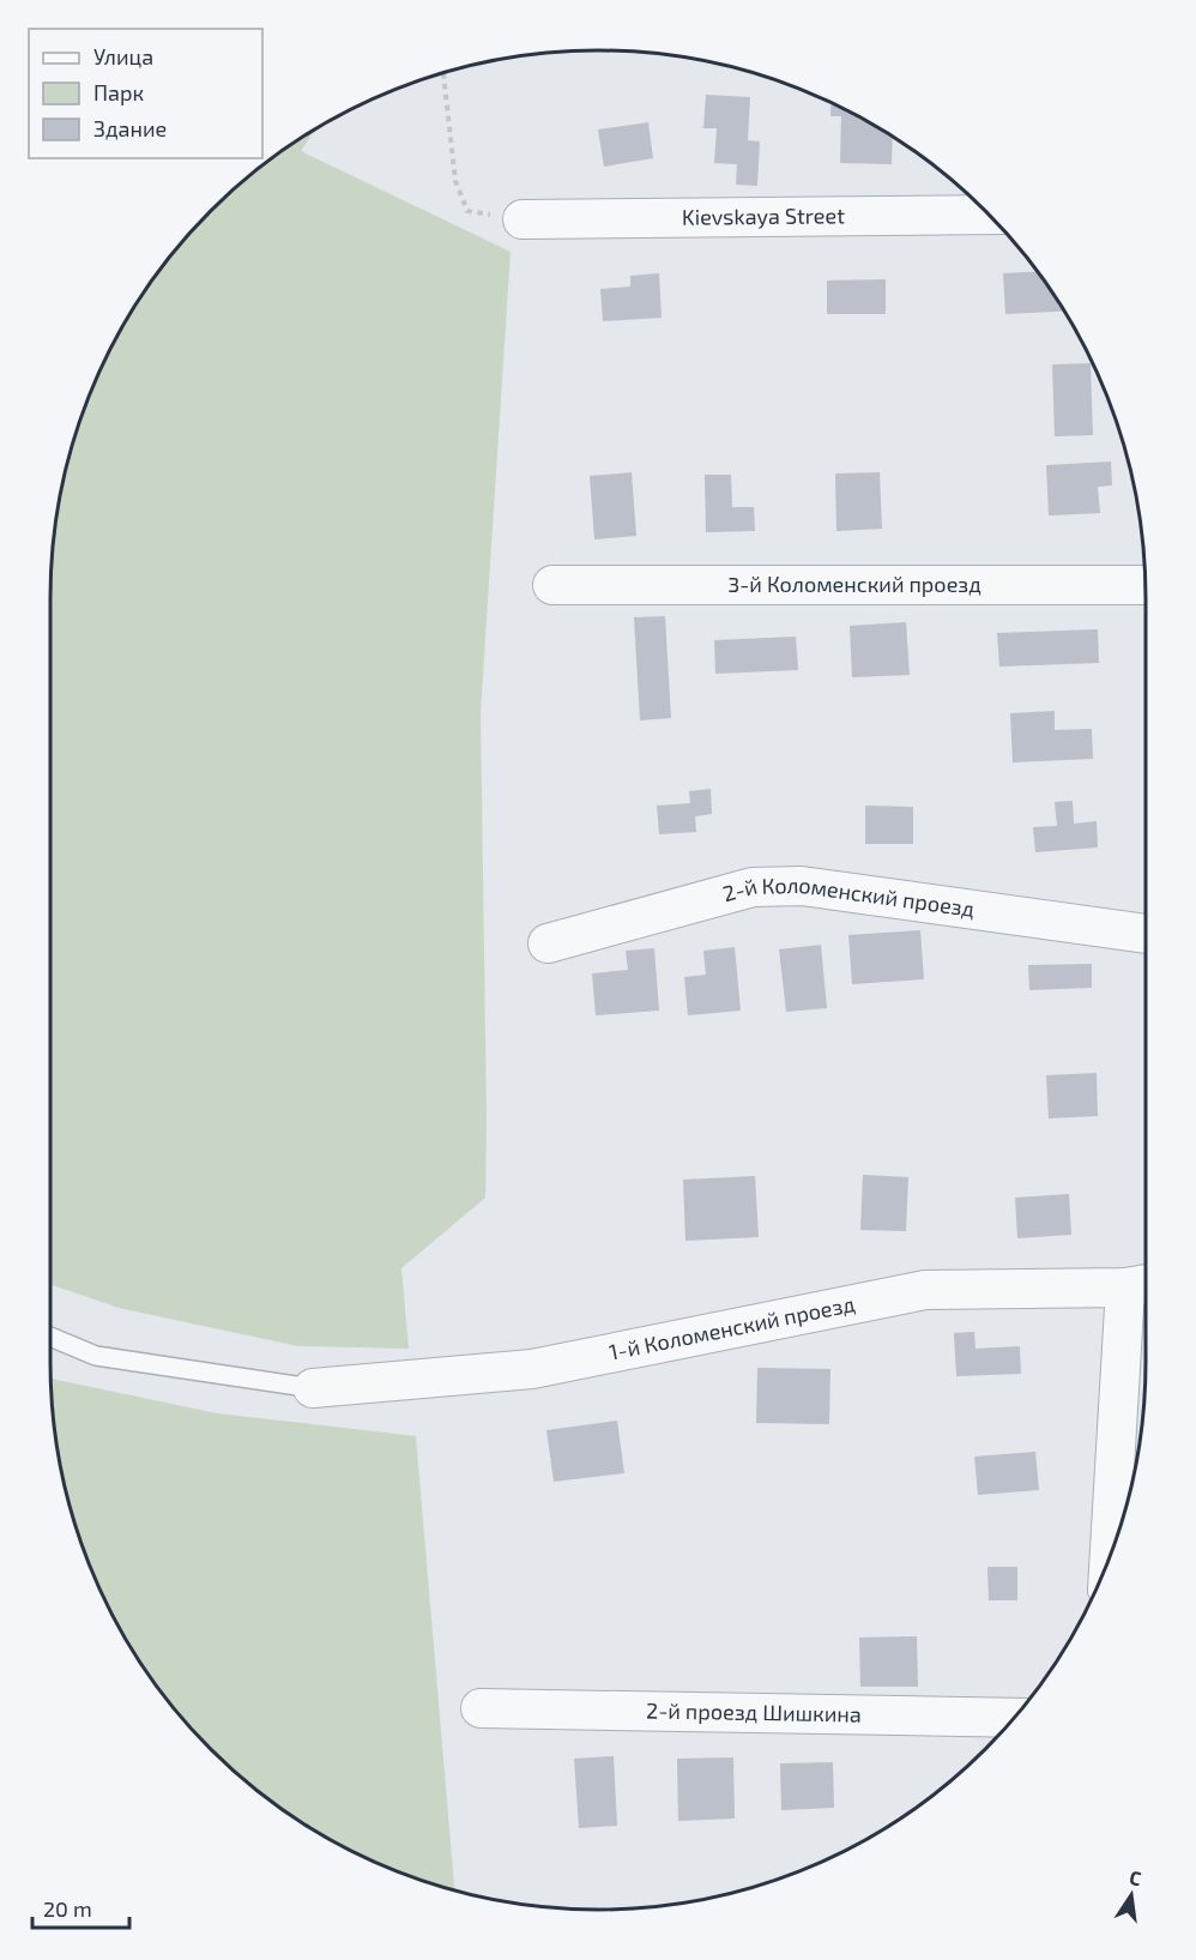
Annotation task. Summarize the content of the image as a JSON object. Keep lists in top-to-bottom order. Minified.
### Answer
{"streets":{"street":["Kievskaya Street","3-й Коломенский проезд","2-й Коломенский проезд","1-й Коломенский проезд","2-й проезд Шишкина"]},"legend":["Улица","Парк","Здание"],"scale_bar":"20 m","north":"top"}
